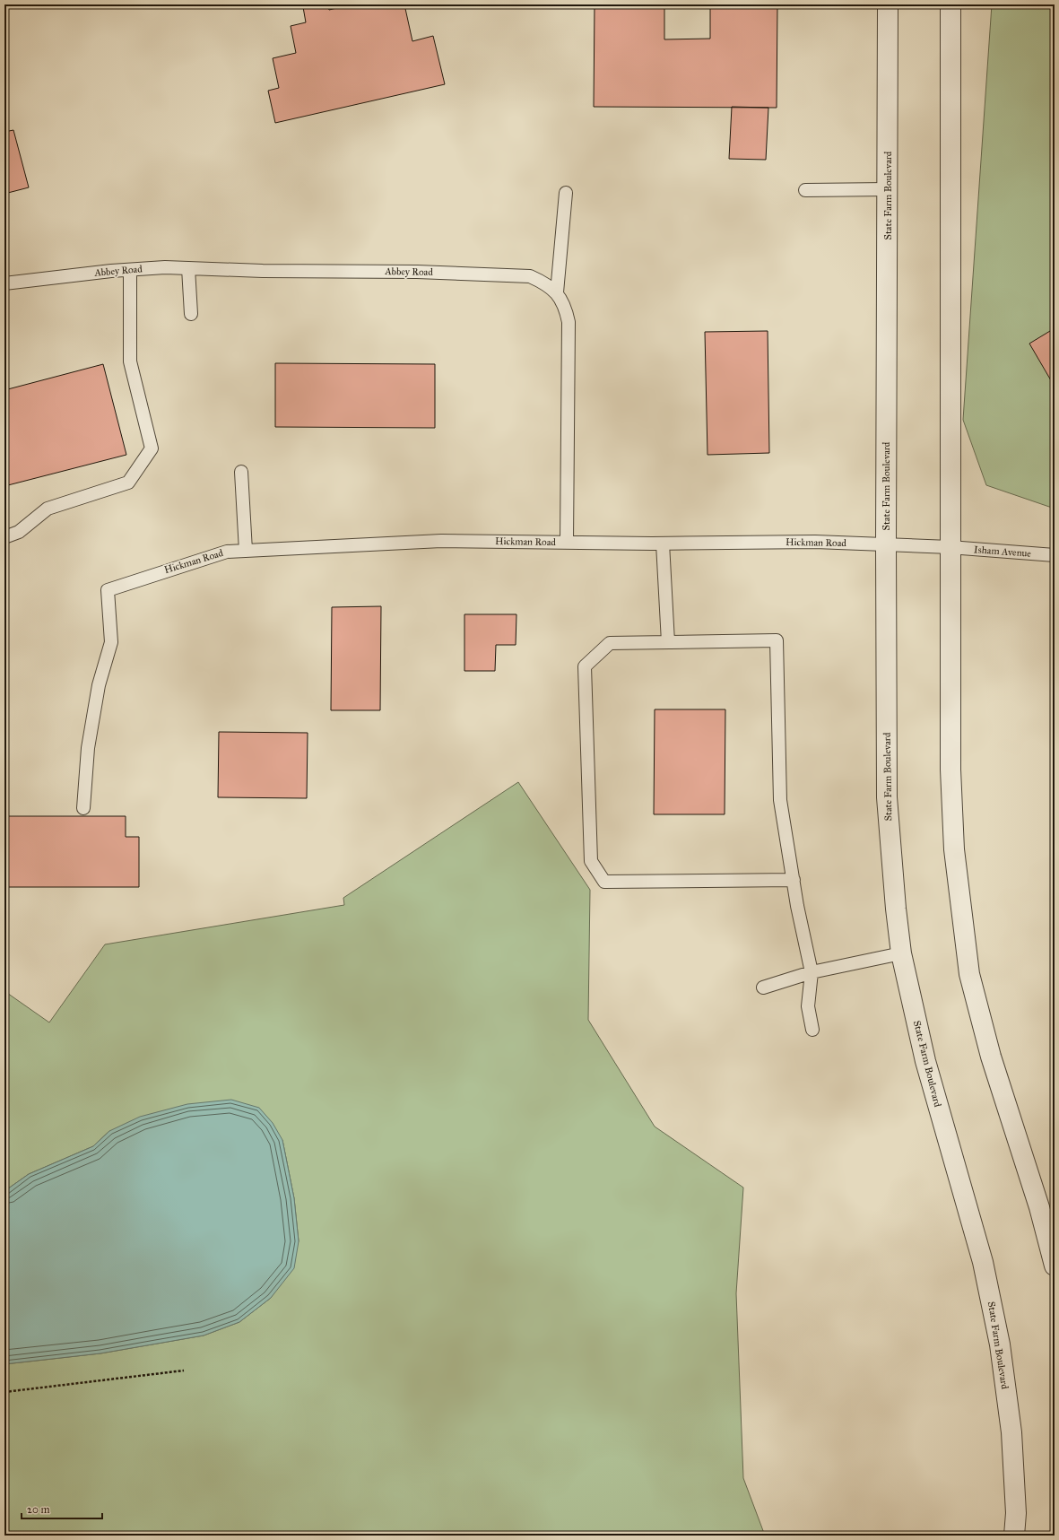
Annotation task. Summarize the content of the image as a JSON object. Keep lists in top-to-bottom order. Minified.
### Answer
{"streets":{"street":["State Farm Boulevard"],"lane":["Abbey Road","Hickman Road","Isham Avenue"]},"crossings":[["State Farm Boulevard","Hickman Road"],["Abbey Road","Hickman Road"],["Hickman Road","Isham Avenue"]],"scale_bar":"20 m"}
